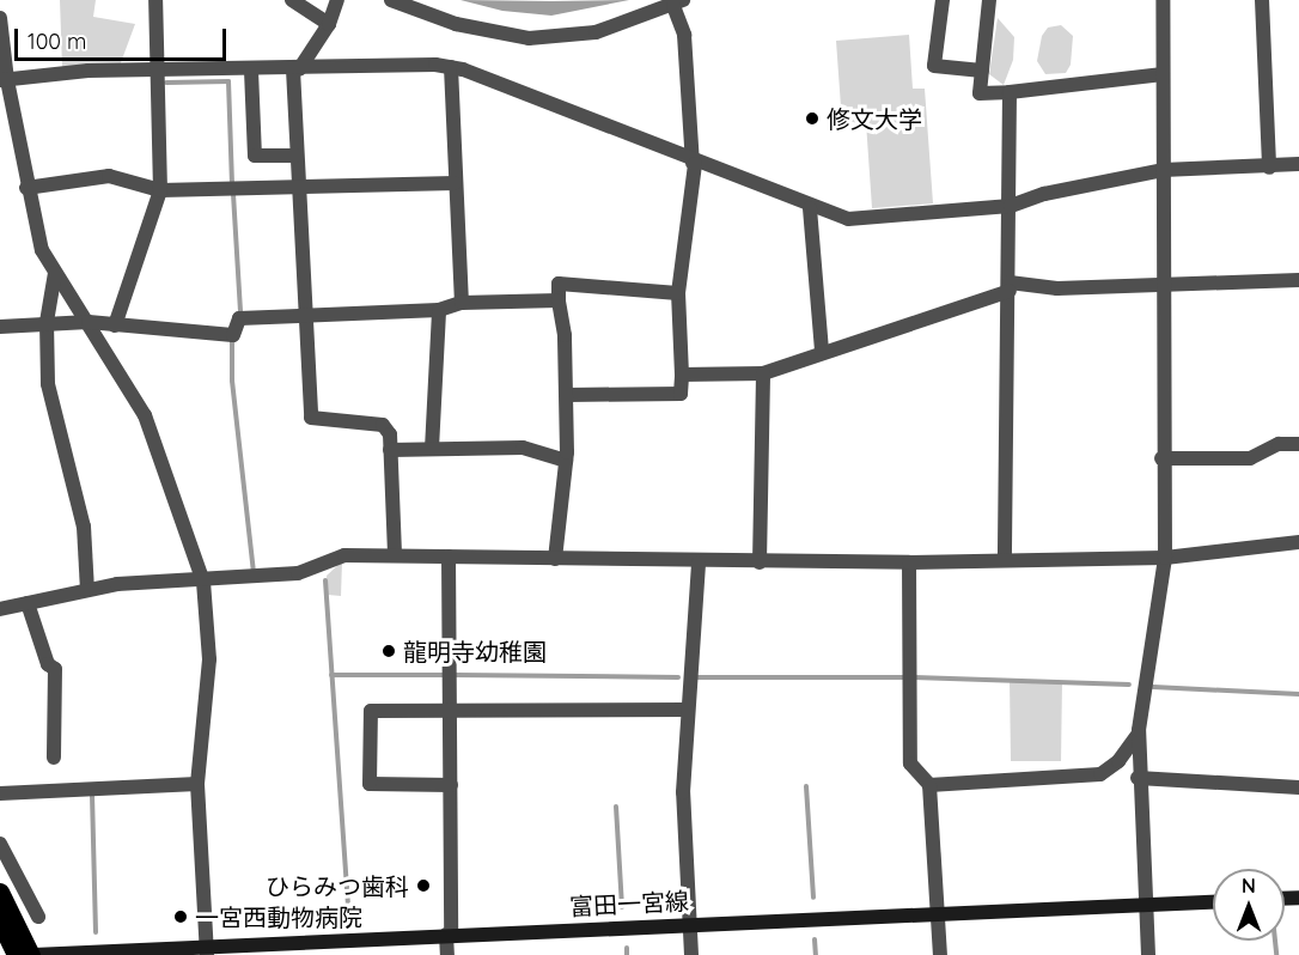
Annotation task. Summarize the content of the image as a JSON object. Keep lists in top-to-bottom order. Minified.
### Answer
{"streets":{"main road":["富田一宮線"]},"places":["修文大学","龍明寺幼稚園","ひらみつ歯科","一宮西動物病院"],"scale_bar":"100 m","north":"top"}
